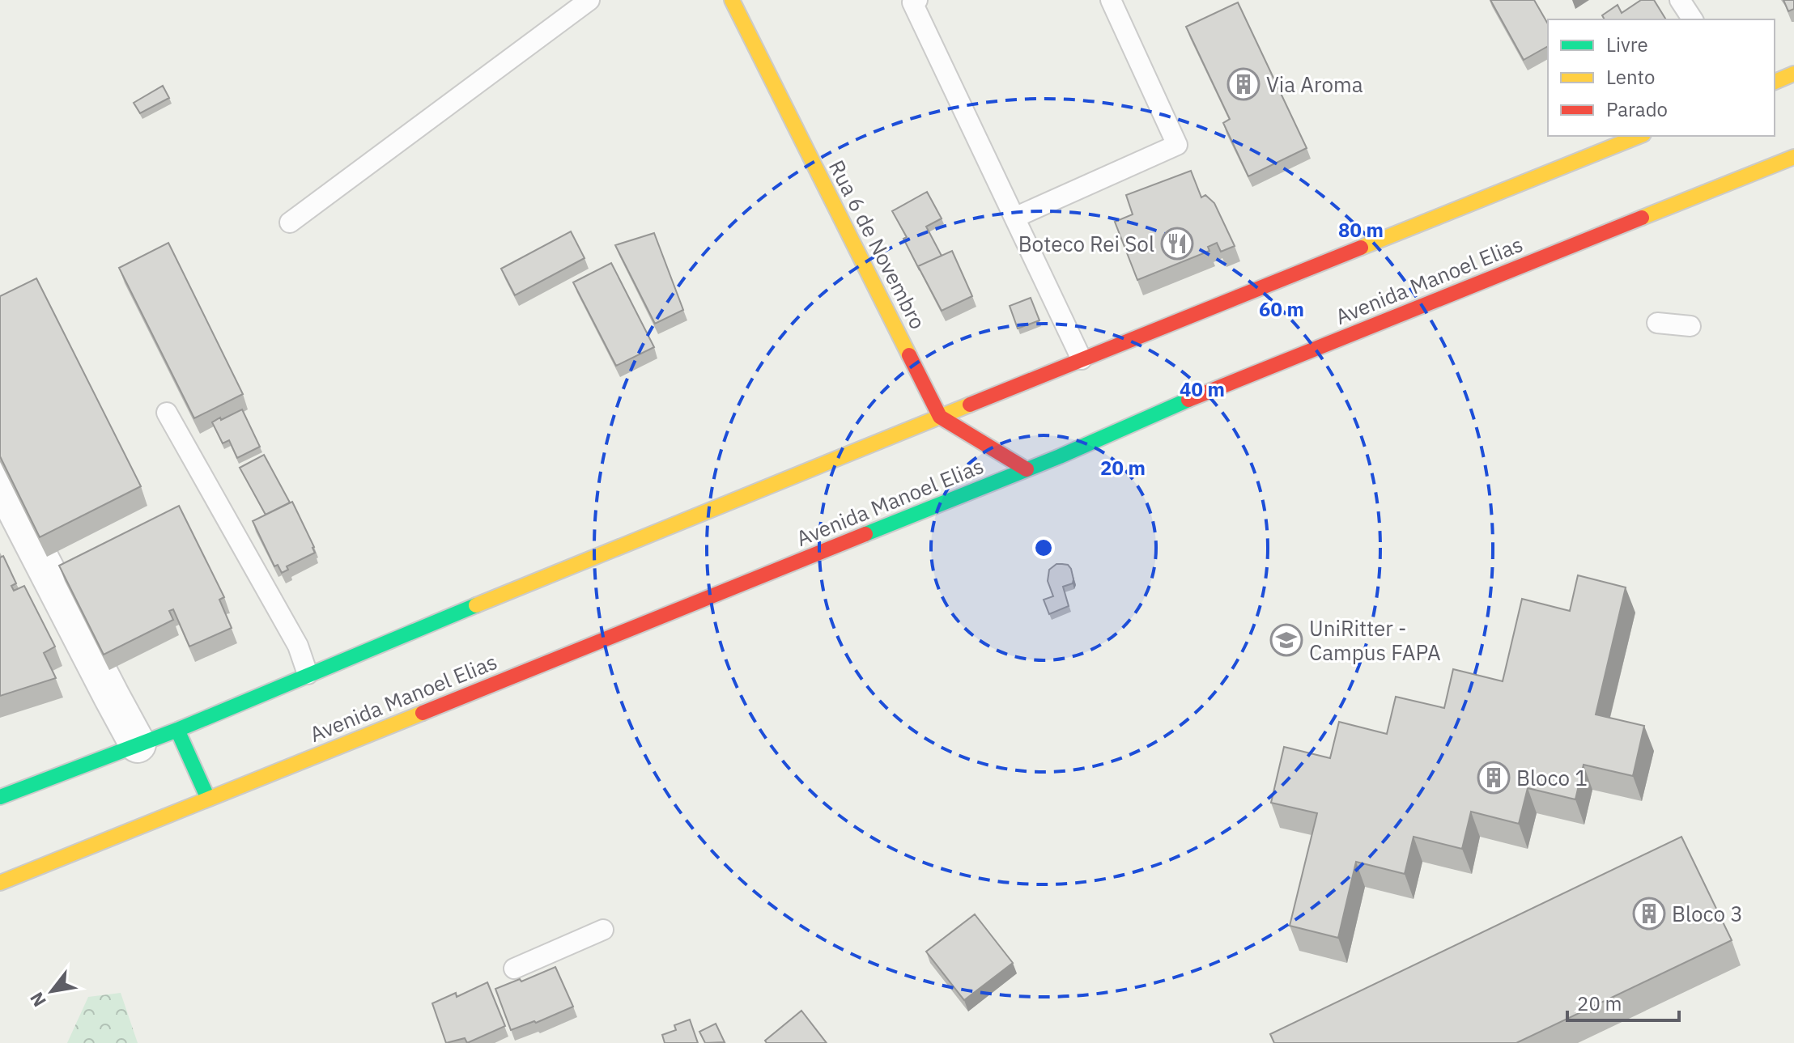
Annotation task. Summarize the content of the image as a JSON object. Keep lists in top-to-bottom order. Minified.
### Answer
{"streets":{"main road":["Rua 6 de Novembro","Avenida Manoel Elias"]},"places":{"building":["Via Aroma","Bloco 1","Bloco 3"],"restaurant":["Boteco Rei Sol"],"school or university":["UniRitter - Campus FAPA"]},"legend":["Livre","Lento","Parado"],"scale_bar":"20 m","north":"bottom left","rings":["80 m","60 m","40 m","20 m"]}
